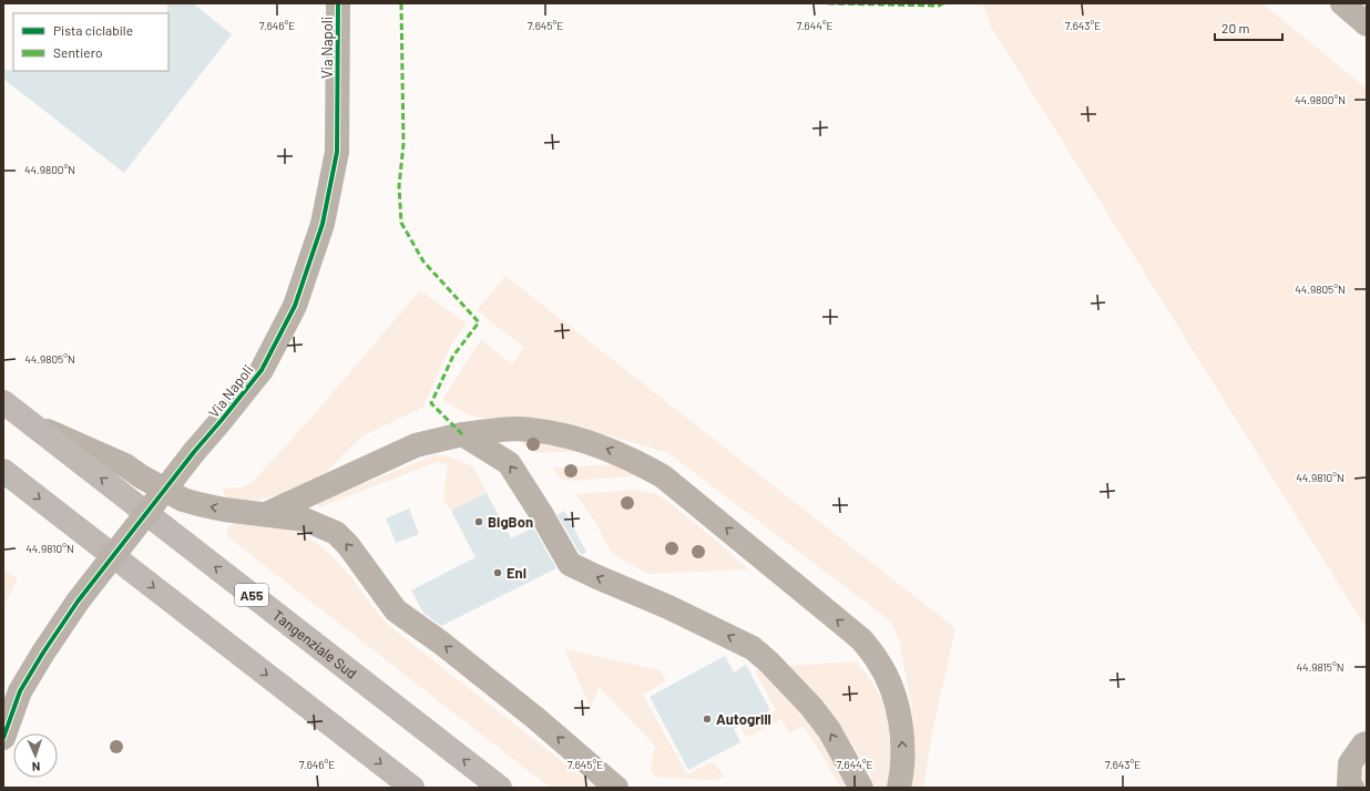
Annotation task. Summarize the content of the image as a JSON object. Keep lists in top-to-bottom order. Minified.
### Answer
{"streets":{"highway":["A55","Tangenziale Sud"],"street":["Via Napoli"]},"places":["BigBon","Eni","Autogrill"],"legend":["Pista ciclabile","Sentiero"],"scale_bar":"20 m","north":"bottom","coordinates":["7.646°E","7.645°E","7.644°E","7.643°E","44.9800°N","44.9805°N","44.9810°N","44.9815°N"]}
